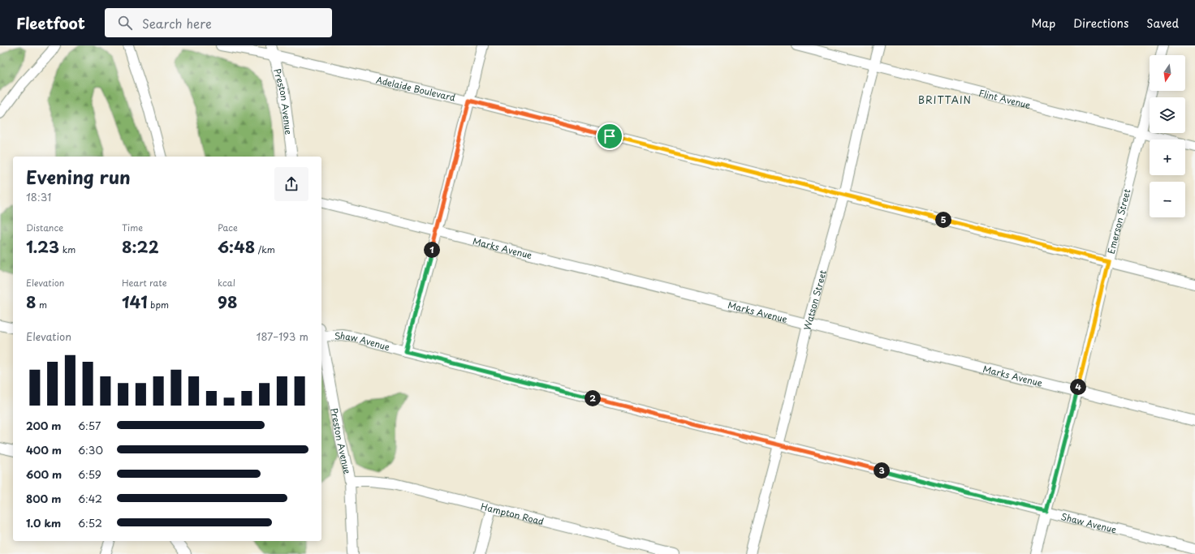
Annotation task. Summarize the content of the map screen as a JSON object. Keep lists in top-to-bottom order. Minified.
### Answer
{"streets":{"street":["Adelaide Boulevard","Flint Avenue","Preston Avenue","Emerson Street","Marks Avenue","Watson Street","Shaw Avenue","Hampton Road"]},"crossings":[["Adelaide Boulevard","Preston Avenue"],["Adelaide Boulevard","Emerson Street"],["Adelaide Boulevard","Watson Street"],["Flint Avenue","Emerson Street"],["Flint Avenue","Watson Street"],["Preston Avenue","Hampton Road"],["Emerson Street","Marks Avenue"],["Emerson Street","Shaw Avenue"],["Marks Avenue","Watson Street"],["Watson Street","Shaw Avenue"]],"districts":["BRITTAIN"],"north":"bottom","page":{"header":"Fleetfoot","search":"Search here","nav":["Map","Directions","Saved"],"map_buttons":["+","−"],"heading":["Evening run","18:31"],"pins":["5","1","4","2","3"],"stats":[["Distance","1.23 km"],["Time","8:22"],["Pace","6:48 /km"],["Elevation","8 m"],["Heart rate","141 bpm"],["kcal","98"]],"chart":["Elevation","187–193 m"],"list":[{"name":"200 m","note":"6:57"},{"name":"400 m","note":"6:30"},{"name":"600 m","note":"6:59"},{"name":"800 m","note":"6:42"},{"name":"1.0 km","note":"6:52"}]}}
